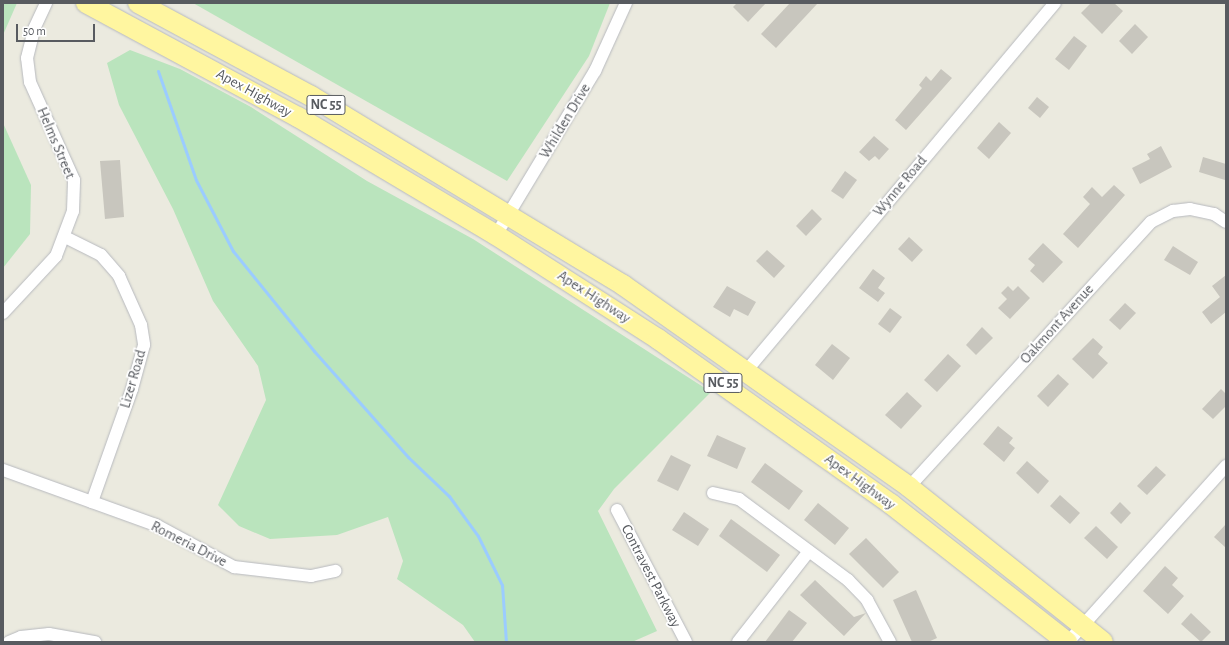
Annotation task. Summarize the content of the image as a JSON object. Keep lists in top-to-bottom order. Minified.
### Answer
{"streets":{"main road":["Apex Highway","NC 55"],"street":["Whilden Drive","Helms Street","Wynne Road","Oakmont Avenue","Lizer Road","Romeria Drive","Contravest Parkway"]},"crossings":[["Apex Highway","Whilden Drive"],["Apex Highway","Wynne Road"],["Apex Highway","Oakmont Avenue"],["Helms Street","Lizer Road"],["Lizer Road","Romeria Drive"]],"scale_bar":"50 m"}
